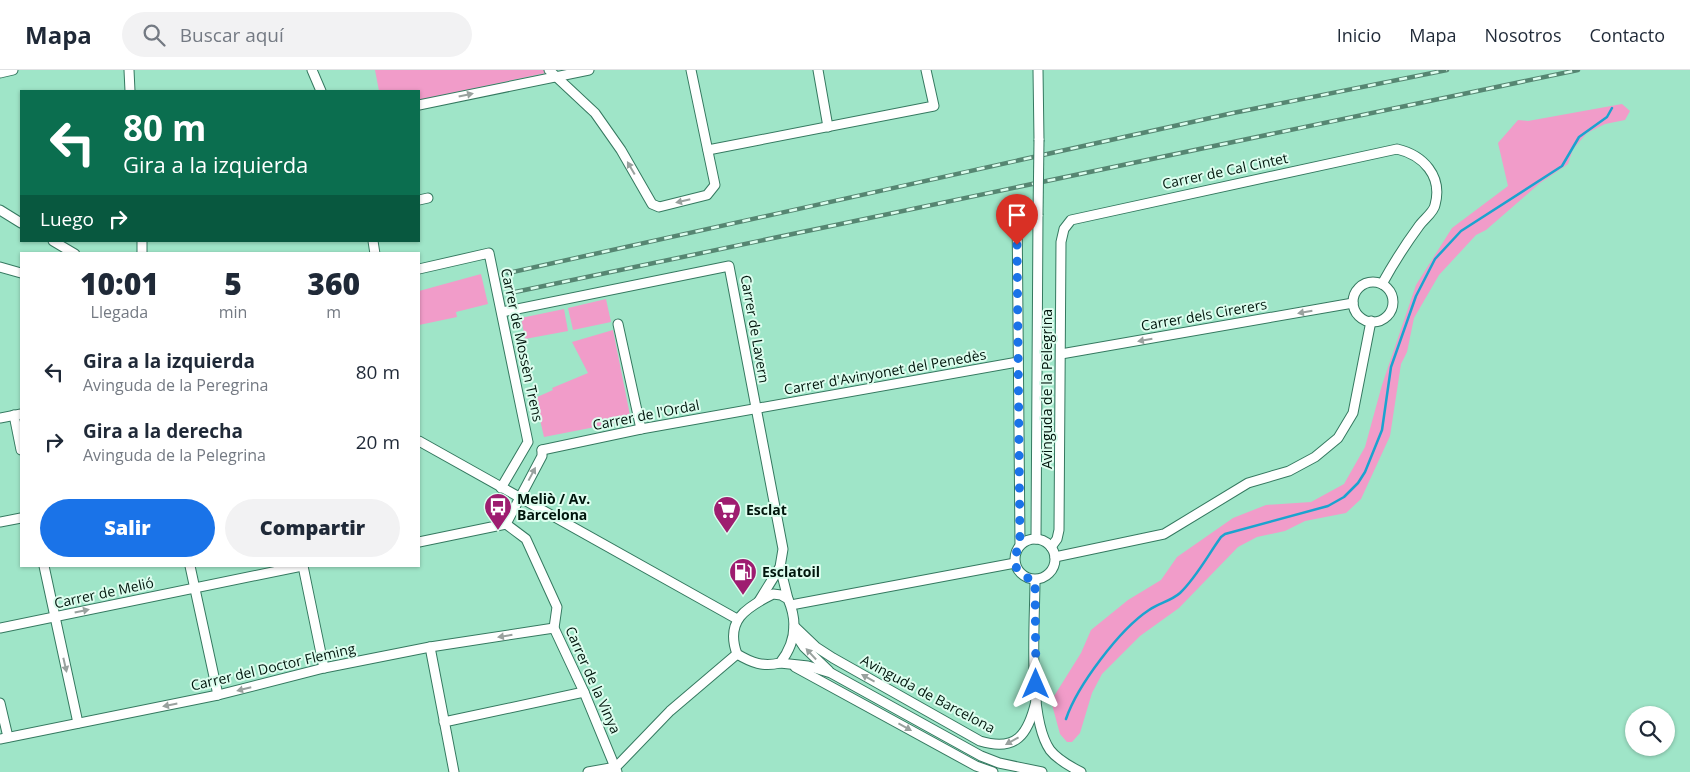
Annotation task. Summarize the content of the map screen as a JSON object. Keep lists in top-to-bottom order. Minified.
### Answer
{"streets":{"street":["Carrer de Cal Cintet","Carrer dels Cirerers","Carrer de Lavern","Carrer de Mossèn Trens","Carrer d'Avinyonet del Penedès","Avinguda de la Pelegrina","Carrer de l'Ordal","Carrer de Melió","Carrer del Doctor Fleming","Carrer de la Vinya","Avinguda de Barcelona"]},"crossings":[["Carrer de Cal Cintet","Carrer dels Cirerers"],["Carrer de Cal Cintet","Avinguda de la Pelegrina"],["Carrer dels Cirerers","Avinguda de la Pelegrina"],["Carrer de Lavern","Carrer de Mossèn Trens"],["Carrer de Lavern","Carrer d'Avinyonet del Penedès"],["Carrer de Lavern","Carrer de l'Ordal"],["Carrer de Lavern","Avinguda de Barcelona"],["Carrer de Mossèn Trens","Carrer de l'Ordal"],["Carrer d'Avinyonet del Penedès","Avinguda de la Pelegrina"],["Carrer d'Avinyonet del Penedès","Carrer de l'Ordal"],["Carrer del Doctor Fleming","Carrer de la Vinya"]],"one_way":["Carrer dels Cirerers","Carrer de Melió"],"places":{"bus stop":["Meliò / Av. Barcelona"],"supermarket":["Esclat"],"fuel station":["Esclatoil"]},"page":{"header":"Mapa","search":"Buscar aquí","nav":["Inicio","Mapa","Nosotros","Contacto"],"turn":["80 m","Gira a la izquierda"],"then":"Luego","eta":["10:01","Llegada","5","min","360","m"],"list":[{"name":"Gira a la izquierda","note":"Avinguda de la Peregrina","value":"80 m"},{"name":"Gira a la derecha","note":"Avinguda de la Pelegrina","value":"20 m"}],"buttons":["Salir","Compartir"]}}
